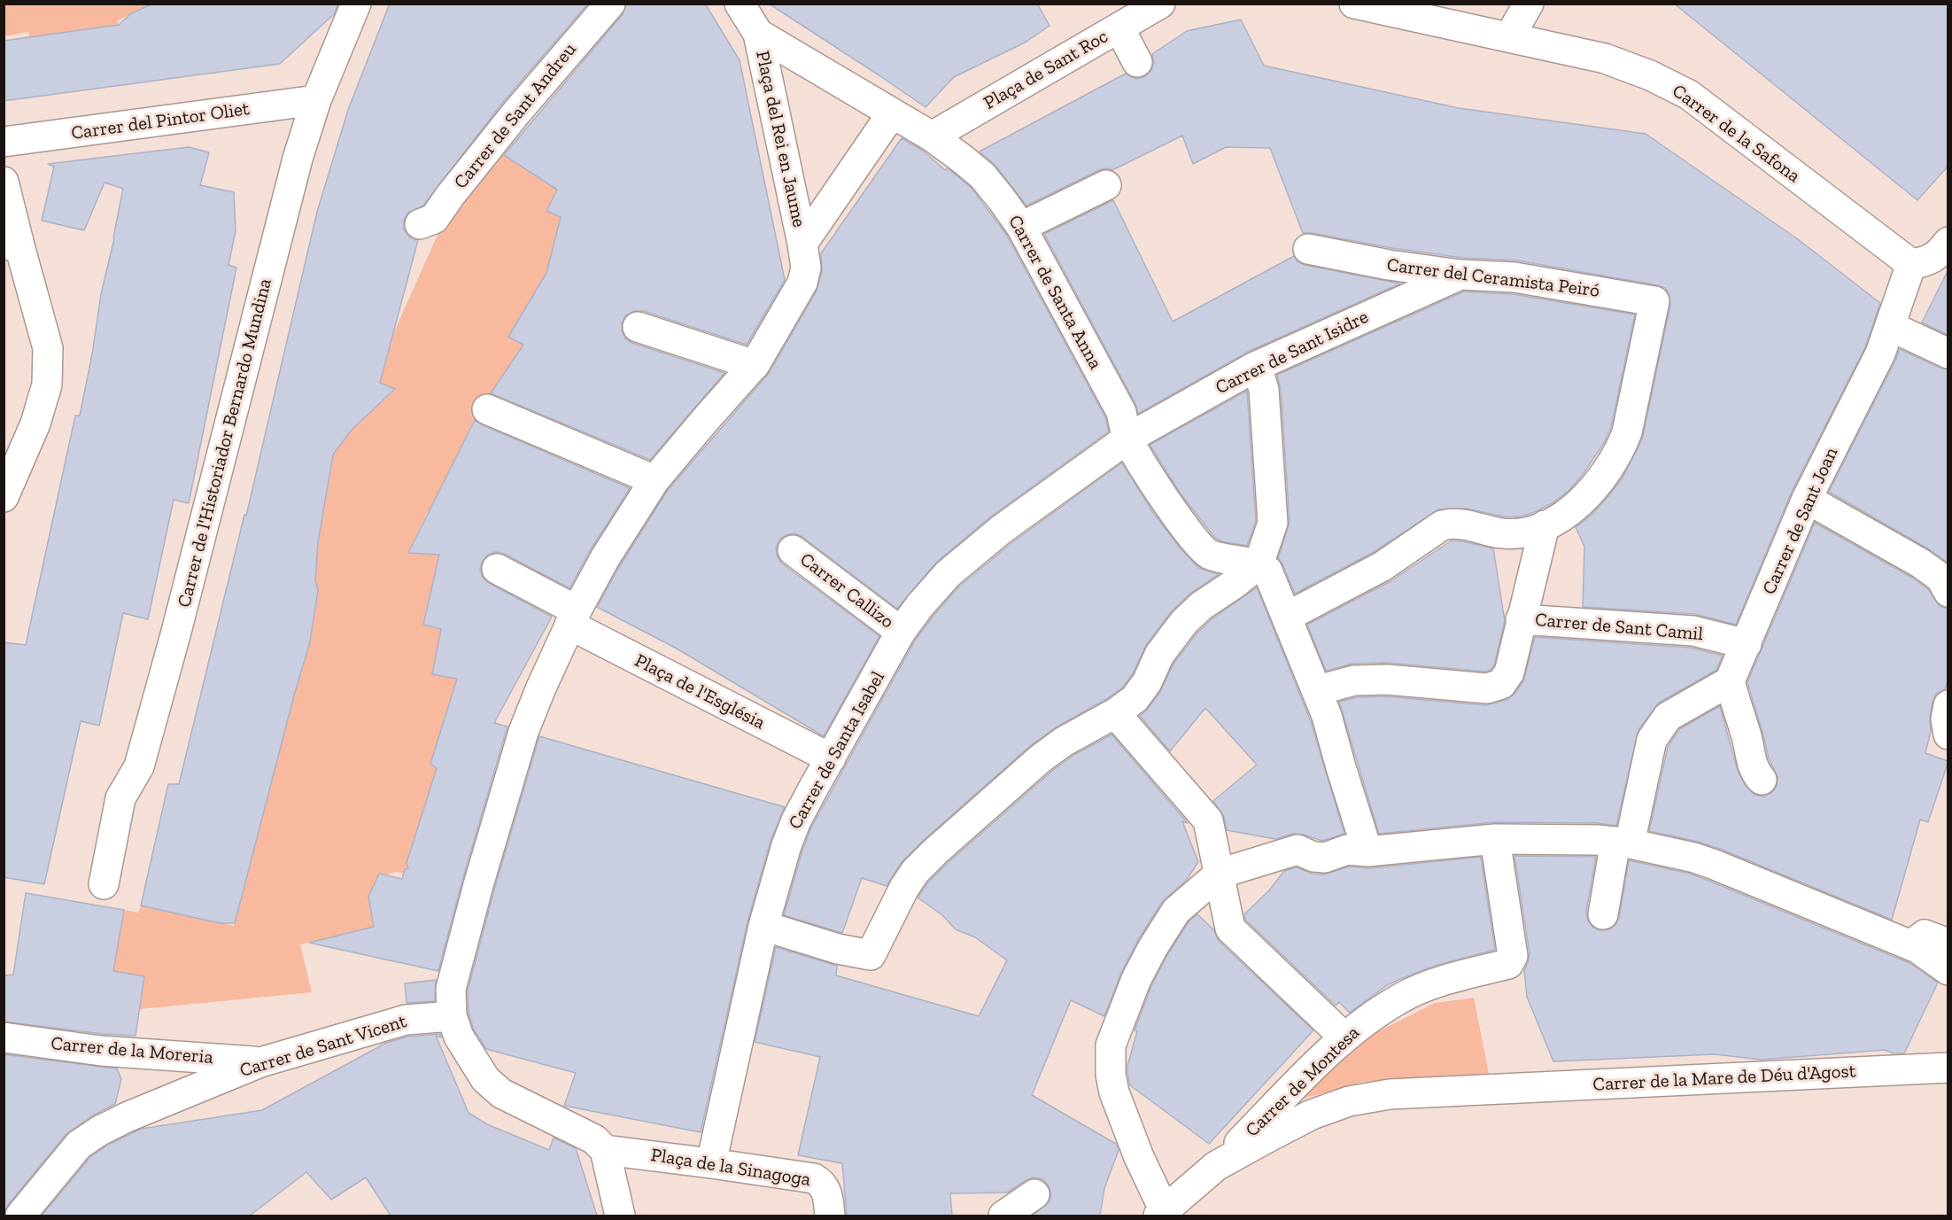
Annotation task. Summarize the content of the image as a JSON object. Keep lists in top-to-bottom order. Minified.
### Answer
{"streets":{"street":["Plaça de Sant Roc","Carrer de Sant Andreu","Carrer del Pintor Oliet","Carrer de la Safona","Plaça del Rei en Jaume","Carrer del Ceramista Peiró","Carrer de Santa Anna","Carrer de Sant Isidre","Carrer de l'Historiador Bernardo Mundina","Carrer de Sant Joan","Carrer Callizo","Carrer de Sant Camil","Plaça de l'Església","Carrer de Santa Isabel","Carrer de Sant Vicent","Carrer de la Moreria","Carrer de la Mare de Déu d'Agost","Carrer de Montesa","Plaça de la Sinagoga"]},"crossings":[["Plaça de Sant Roc","Carrer de Santa Anna"],["Carrer del Pintor Oliet","Carrer de l'Historiador Bernardo Mundina"],["Carrer de la Safona","Carrer de Sant Joan"],["Plaça del Rei en Jaume","Plaça de la Sinagoga"],["Carrer del Ceramista Peiró","Carrer de Sant Isidre"],["Carrer de Santa Anna","Carrer de Sant Isidre"],["Carrer de Santa Anna","Carrer de Santa Isabel"],["Carrer de Sant Isidre","Carrer de Santa Isabel"],["Carrer de Sant Joan","Carrer de Sant Camil"],["Carrer Callizo","Carrer de Santa Isabel"],["Plaça de l'Església","Carrer de Santa Isabel"],["Plaça de l'Església","Plaça de la Sinagoga"],["Carrer de Santa Isabel","Plaça de la Sinagoga"],["Carrer de Sant Vicent","Carrer de la Moreria"],["Carrer de Sant Vicent","Plaça de la Sinagoga"],["Carrer de la Mare de Déu d'Agost","Carrer de Montesa"]]}
